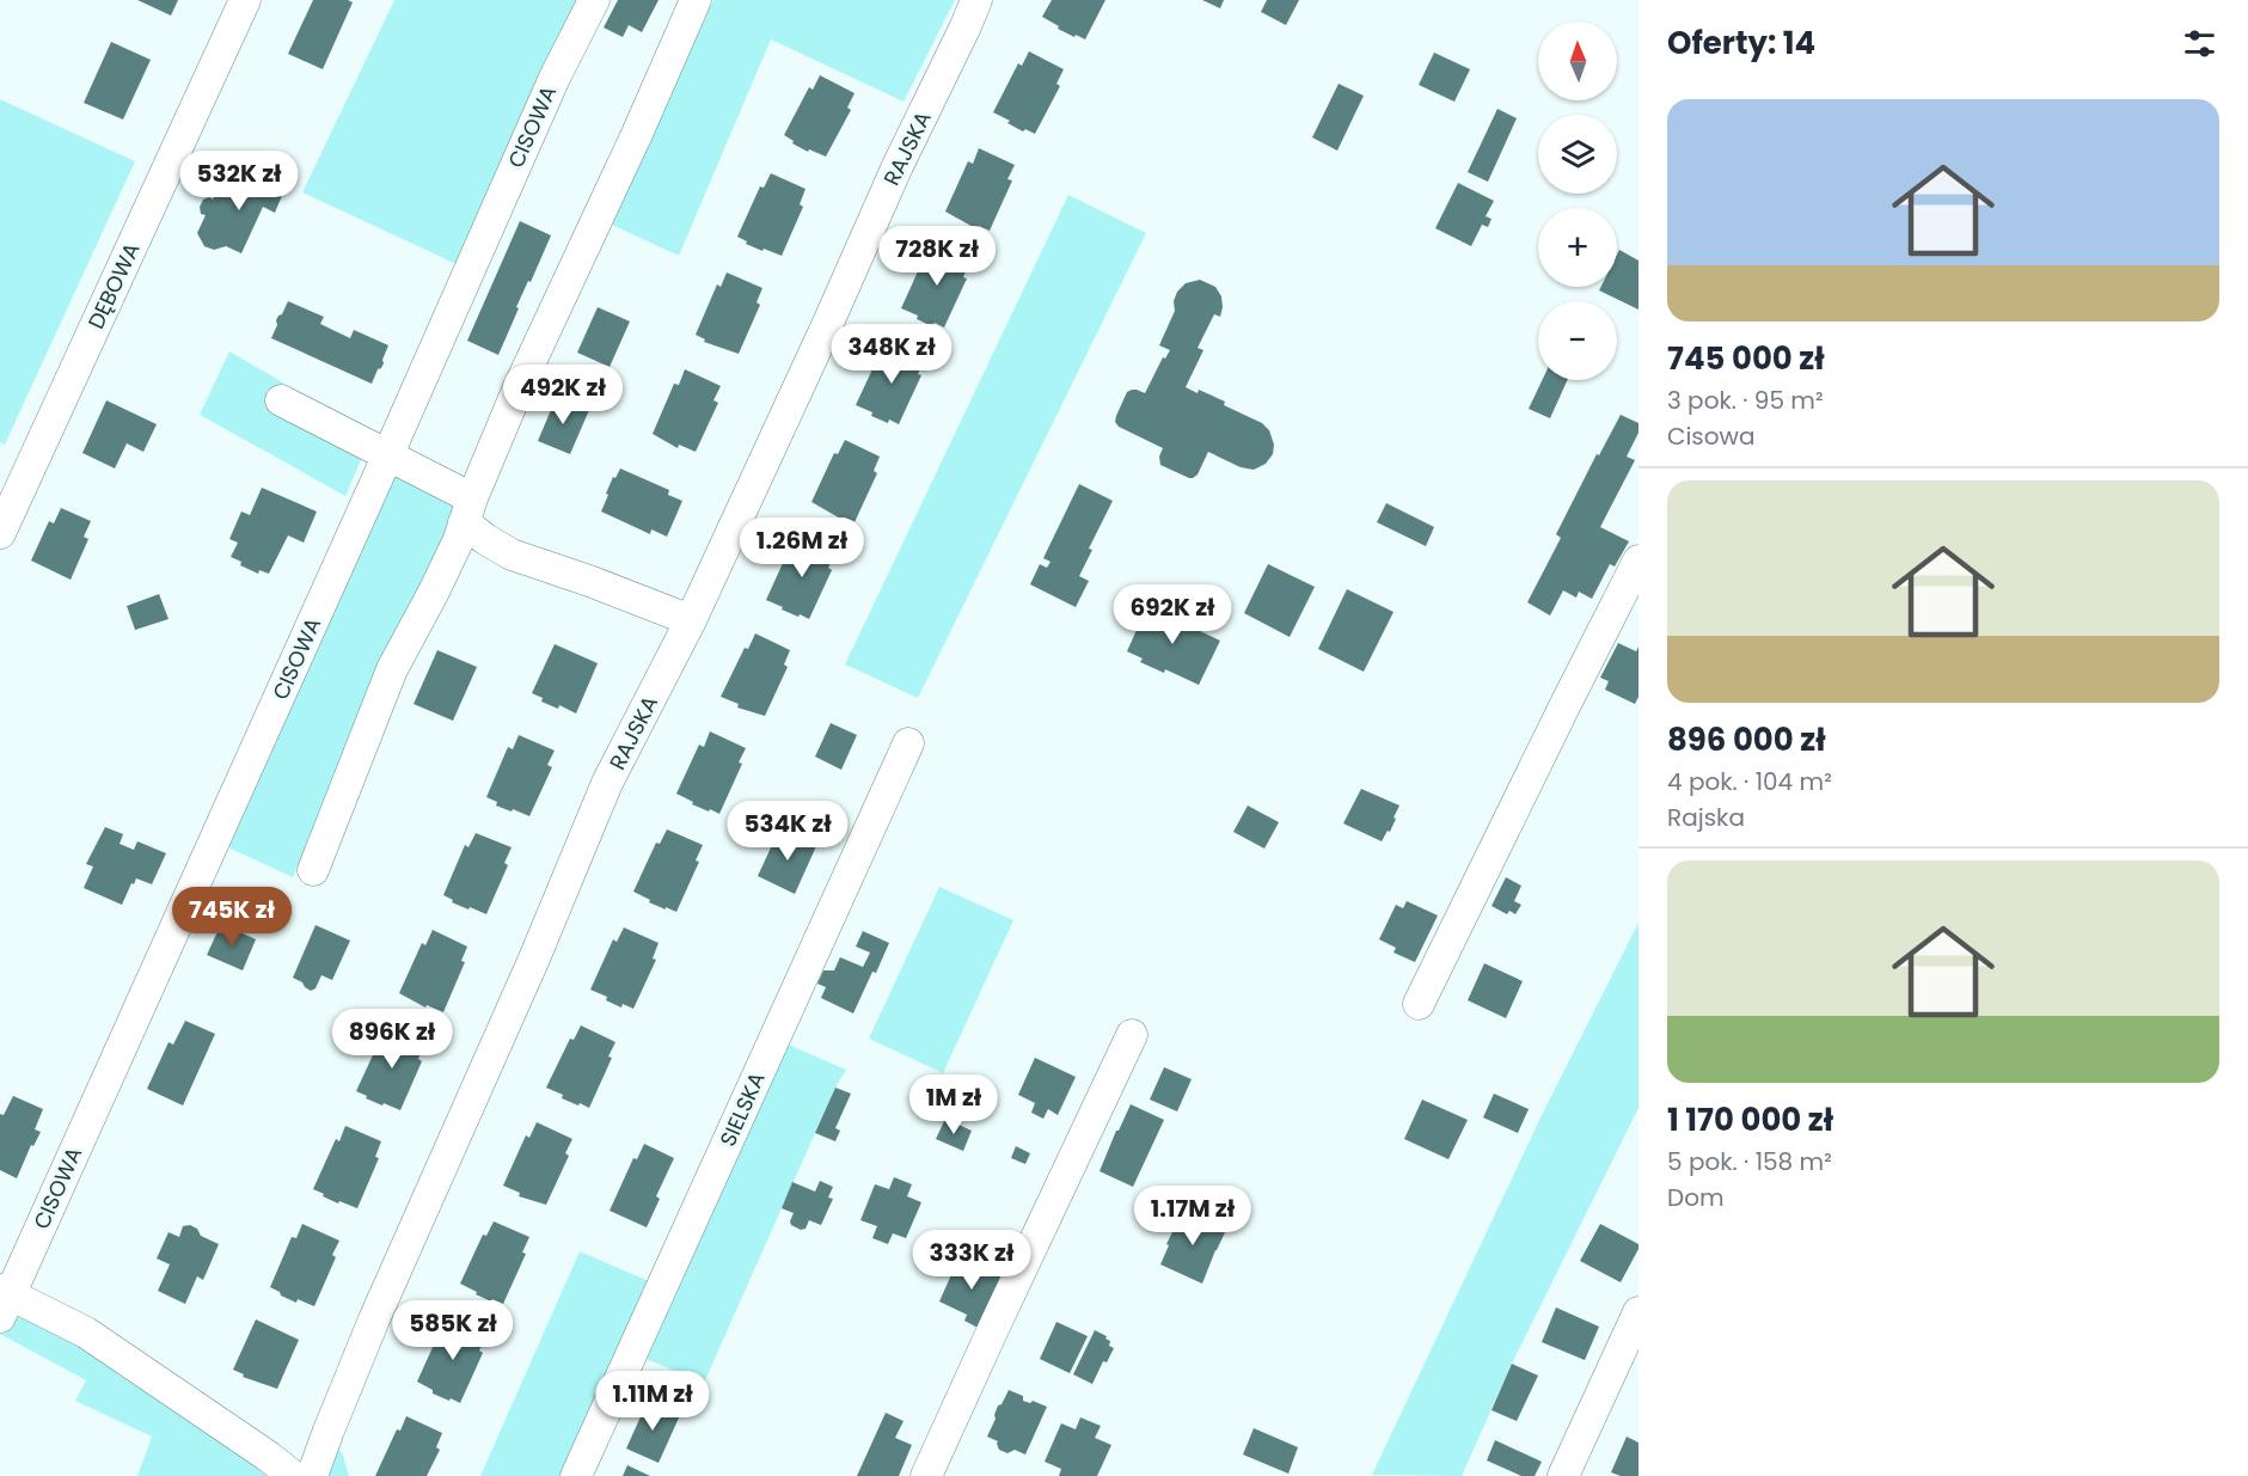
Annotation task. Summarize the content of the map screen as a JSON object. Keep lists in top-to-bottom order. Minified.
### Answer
{"streets":{"street":["CISOWA","RAJSKA","DĘBOWA","SIELSKA"]},"north":"top","page":{"heading":"Oferty: 14","map_buttons":["+","−"],"list":[{"name":"745 000 zł","note":"3 pok. · 95 m² · Cisowa"},{"name":"896 000 zł","note":"4 pok. · 104 m² · Rajska"},{"name":"1 170 000 zł","note":"5 pok. · 158 m² · Dom"}],"price":["532K zł","728K zł","348K zł","492K zł","1.26M zł","692K zł","534K zł","745K zł","896K zł","1M zł","1.17M zł","333K zł","585K zł","1.11M zł"]}}
